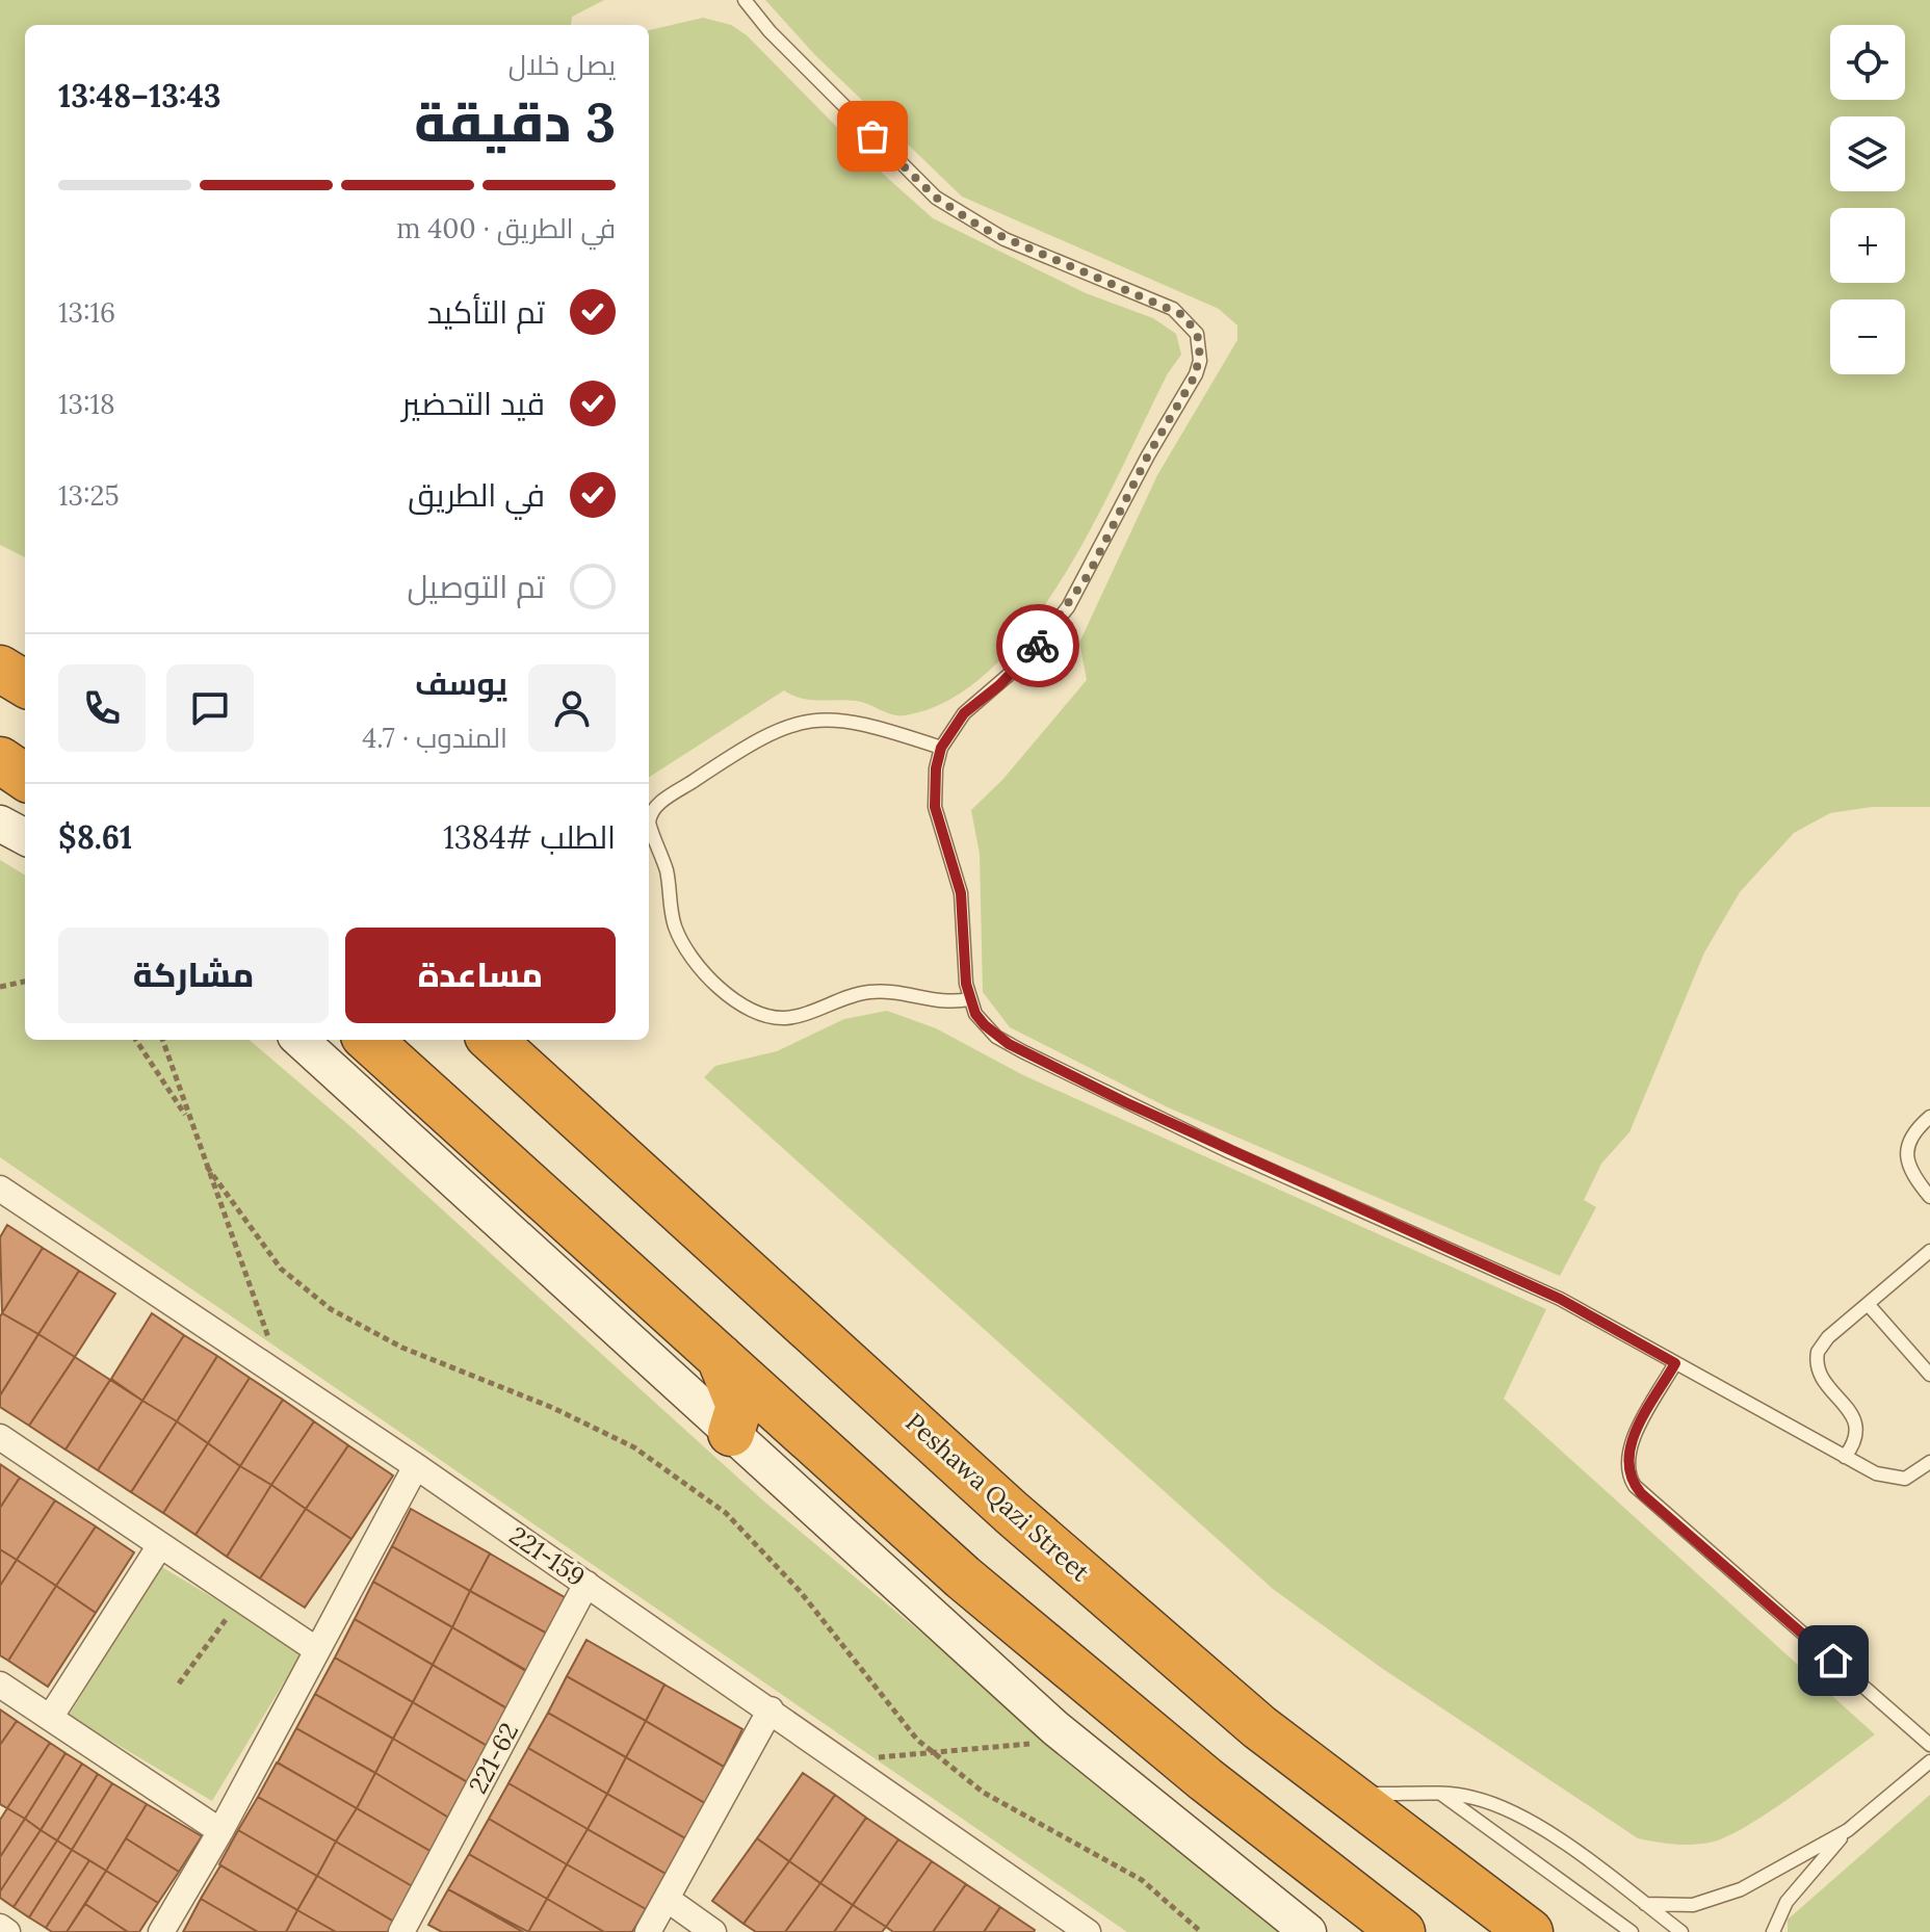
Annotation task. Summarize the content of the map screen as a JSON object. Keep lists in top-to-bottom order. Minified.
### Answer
{"streets":{"highway":["Peshawa Qazi Street"],"street":["221-159","221-62"]},"crossings":[["221-159","221-62"]],"page":{"map_buttons":["+","−"],"heading":["3 دقيقة","يصل خلال","13:43–13:48"],"panel":["يوسف","المندوب · 4.7","الطلب #1384","$8.61"],"bar":"في الطريق · 400 m","list":[["تم التأكيد","13:16"],["قيد التحضير","13:18"],["في الطريق","13:25"],"تم التوصيل"],"buttons":["مساعدة","مشاركة"]}}
